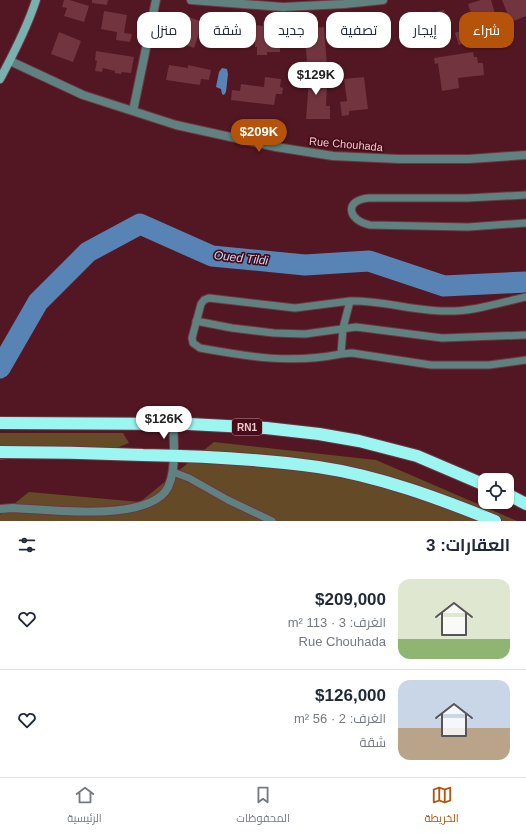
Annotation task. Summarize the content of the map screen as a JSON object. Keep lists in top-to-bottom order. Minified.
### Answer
{"streets":{"highway":["RN1"],"street":["Rue Chouhada"]},"water":["Oued Tildi"],"page":{"chip":["شراء","إيجار","تصفية","جديد","شقة","منزل"],"price":["$129K","$209K","$126K"],"heading":"العقارات: 3","list":[{"name":"$209,000","note":"الغرف: 3 · 113 m² · Rue Chouhada"},{"name":"$126,000","note":"الغرف: 2 · 56 m² · شقة"}],"tabs":["الخريطة","المحفوظات","الرئيسية"]}}
